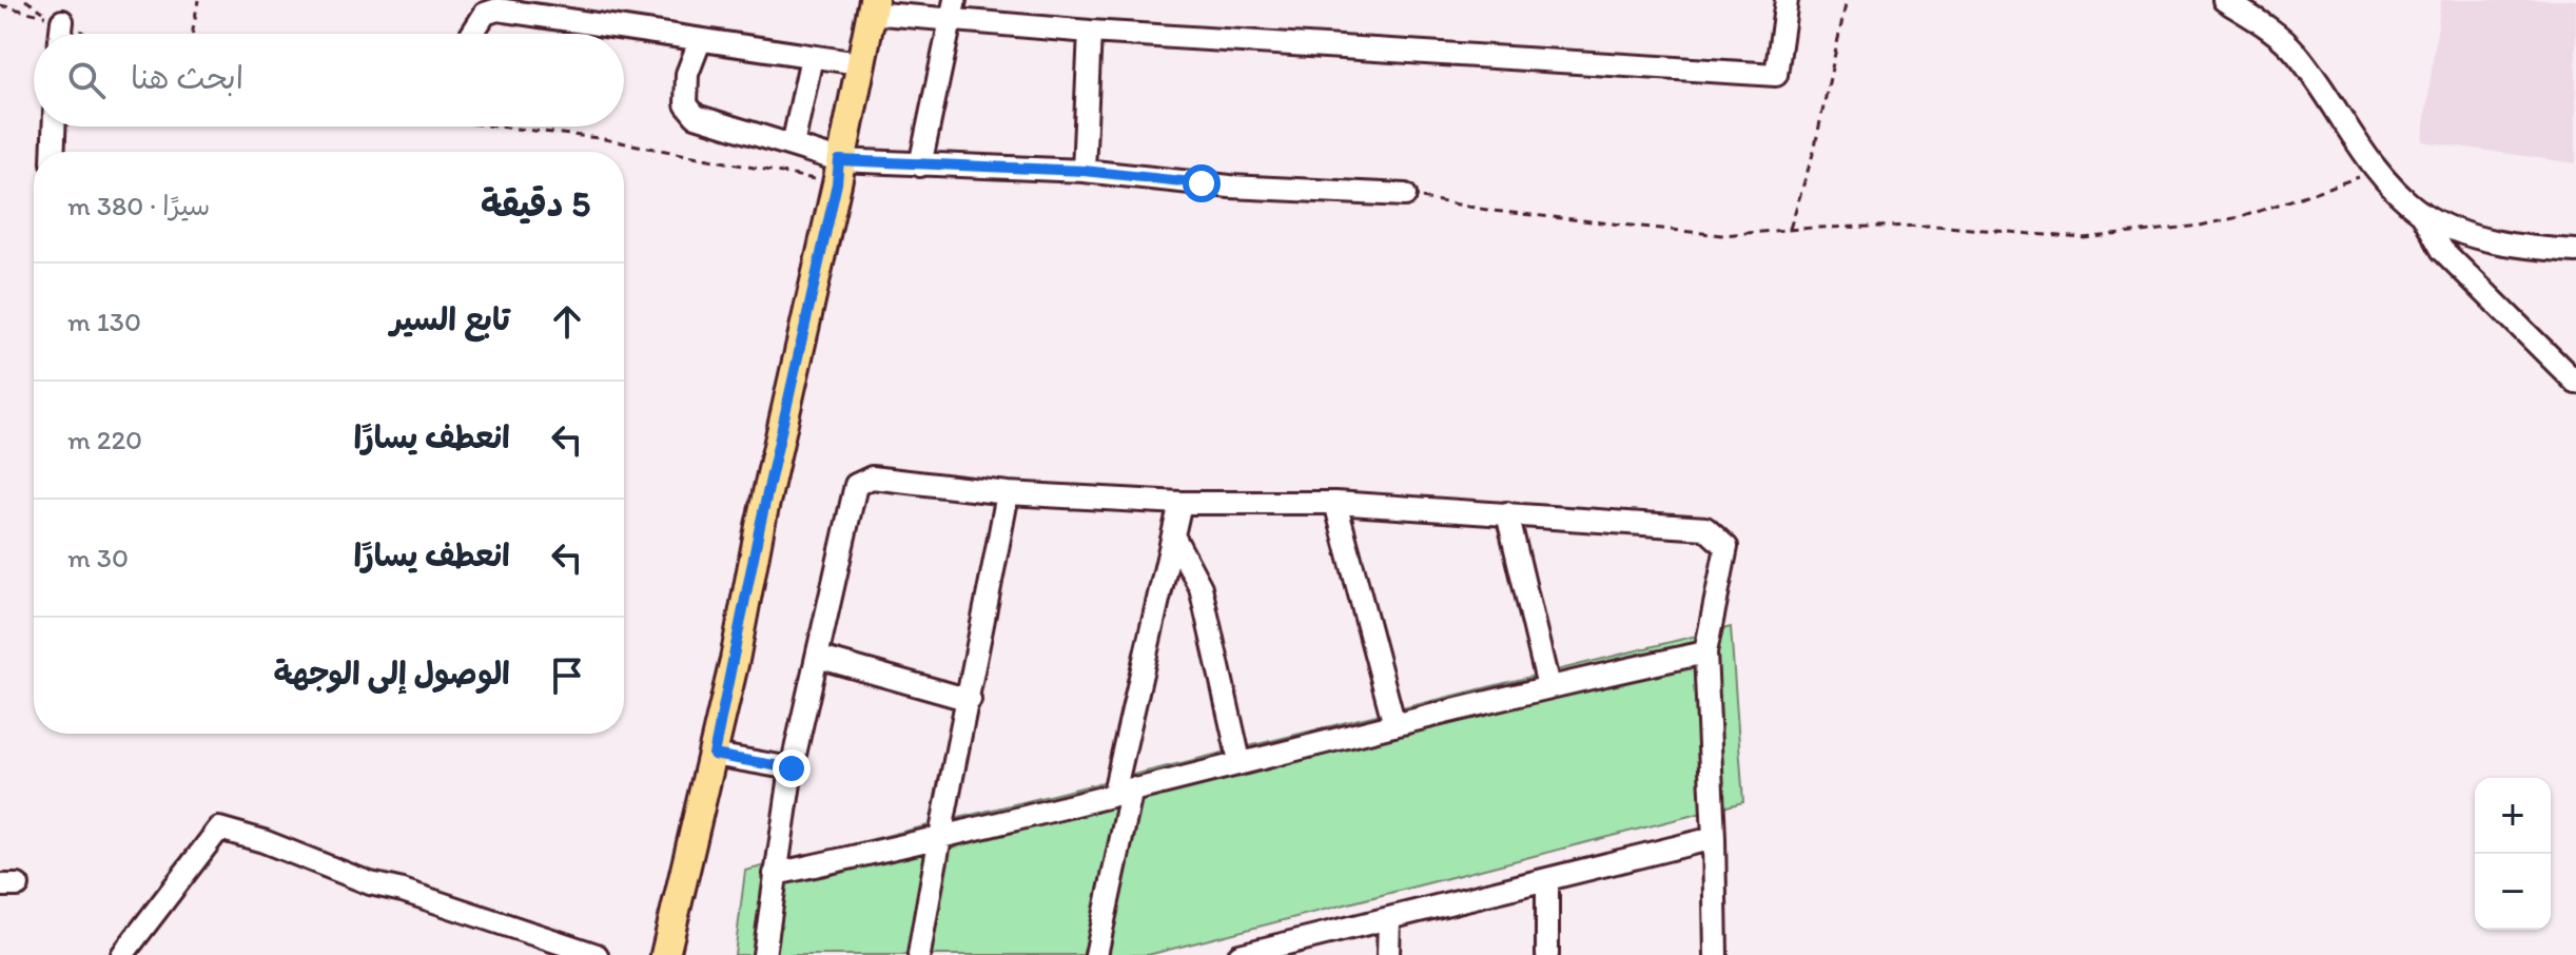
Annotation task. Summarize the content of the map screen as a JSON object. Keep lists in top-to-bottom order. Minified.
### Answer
{"page":{"search":"ابحث هنا","heading":["5 دقيقة","سيرًا · 380 m"],"list":[["تابع السير","130 m"],["انعطف يسارًا","220 m"],["انعطف يسارًا","30 m"],"الوصول إلى الوجهة"],"map_buttons":["+","−"]}}
